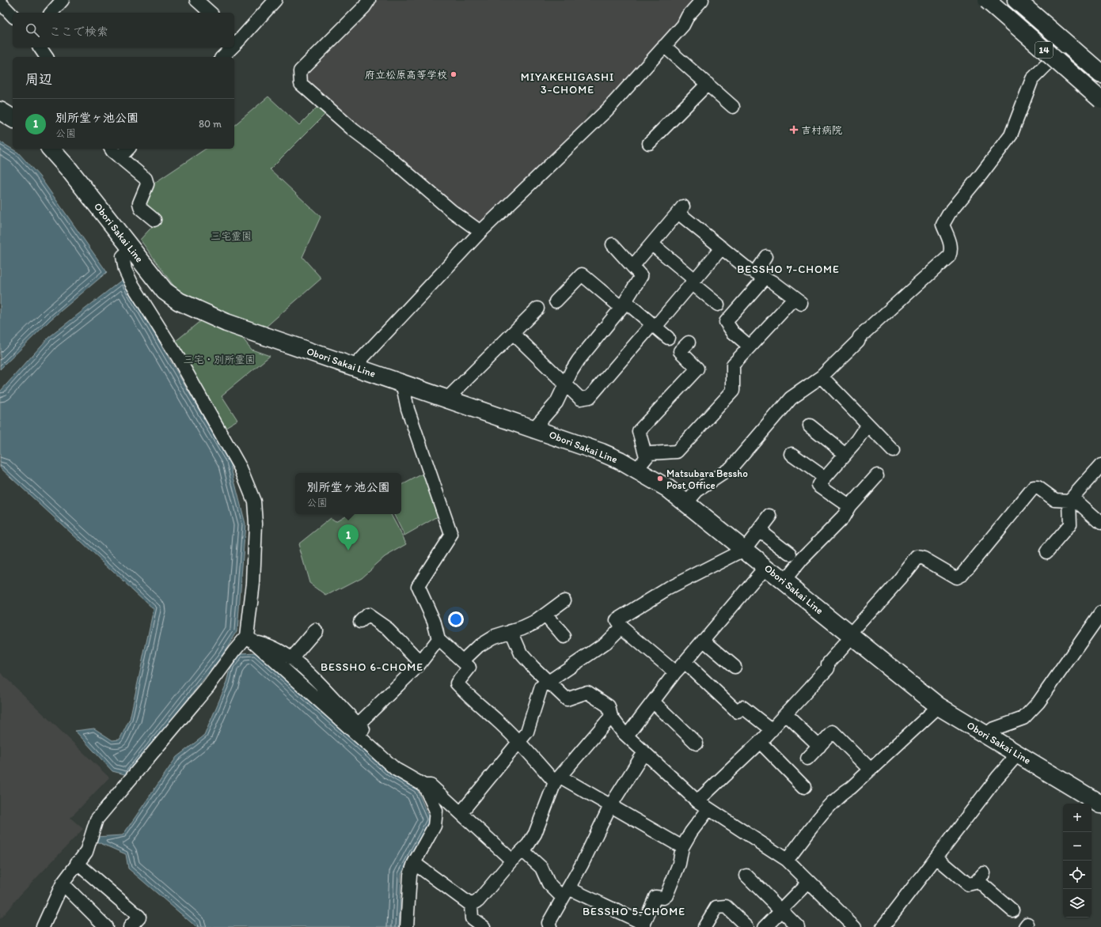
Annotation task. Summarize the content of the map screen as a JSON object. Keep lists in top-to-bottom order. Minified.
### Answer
{"streets":{"main road":["14","Obori Sakai Line"]},"districts":["MIYAKEHIGASHI 3-CHOME","BESSHO 7-CHOME","BESSHO 6-CHOME","BESSHO 5-CHOME"],"parks":["三宅霊園","三宅・別所霊園"],"places":{"other":["府立松原高等学校","Matsubara Bessho Post Office"],"health":["吉村病院"]},"page":{"search":"ここで検索","heading":"周辺","list":[{"mark":"1","name":"別所堂ヶ池公園","note":"公園","value":"80 m"}],"popup":["別所堂ヶ池公園","公園"],"pins":"1","map_buttons":["+","−"]}}
